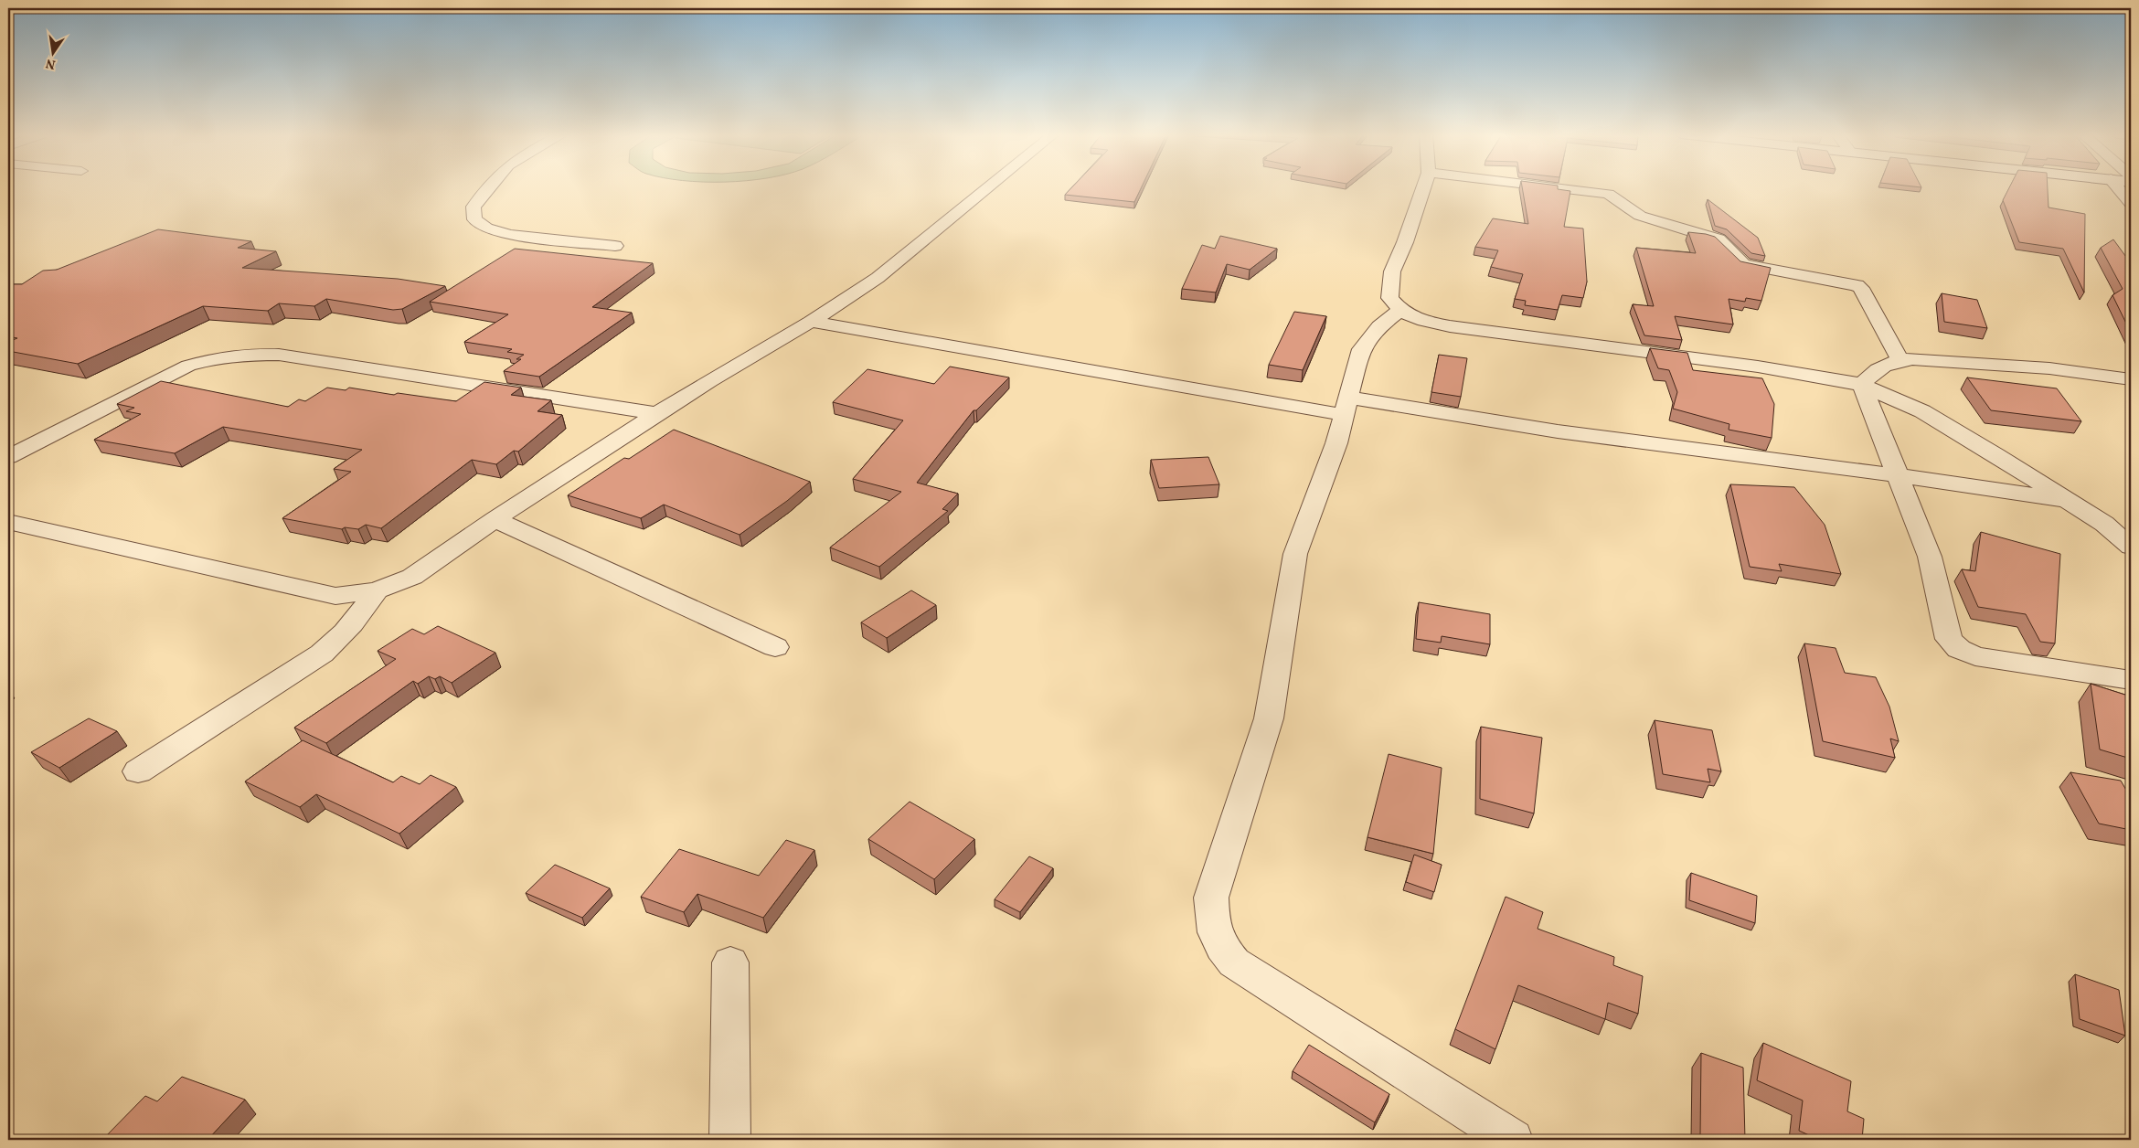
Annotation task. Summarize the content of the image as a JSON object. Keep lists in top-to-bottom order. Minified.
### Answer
{"north":"bottom"}
